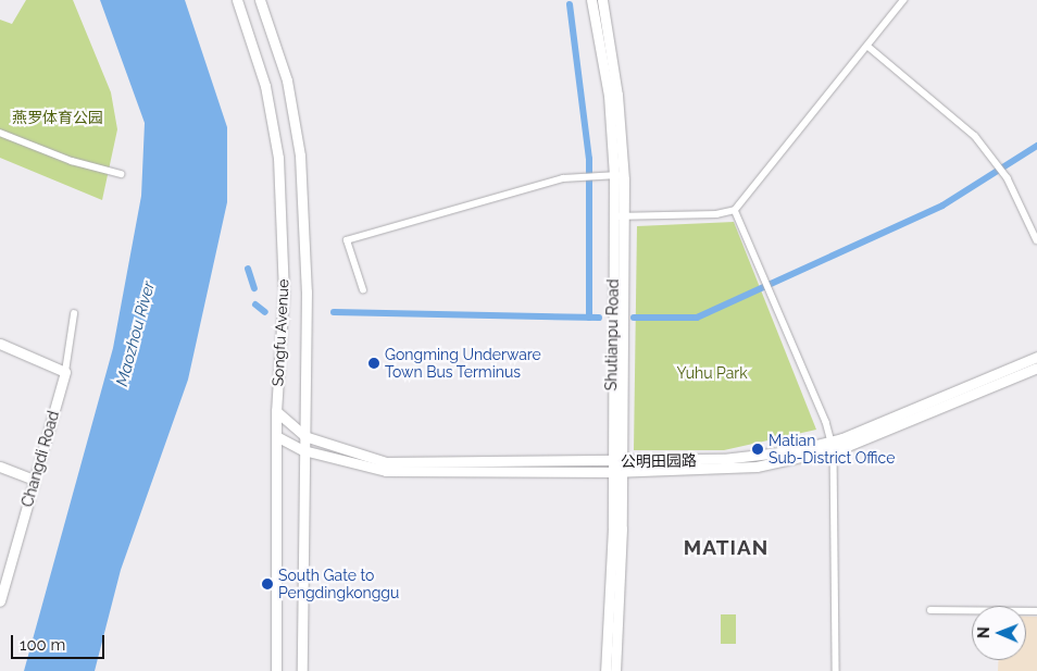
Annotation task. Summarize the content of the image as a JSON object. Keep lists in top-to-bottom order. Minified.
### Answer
{"streets":{"street":["Songfu Avenue","Shutianpu Road","Changdi Road","公明田园路"]},"crossings":[["Songfu Avenue","公明田园路"],["Shutianpu Road","公明田园路"]],"districts":["MATIAN"],"water":["Maozhou River"],"parks":["燕罗体育公园","Yuhu Park"],"places":["Gongming Underware Town Bus Terminus","Matian Sub-District Office","South Gate to Pengdingkonggu"],"scale_bar":"100 m","north":"left"}
